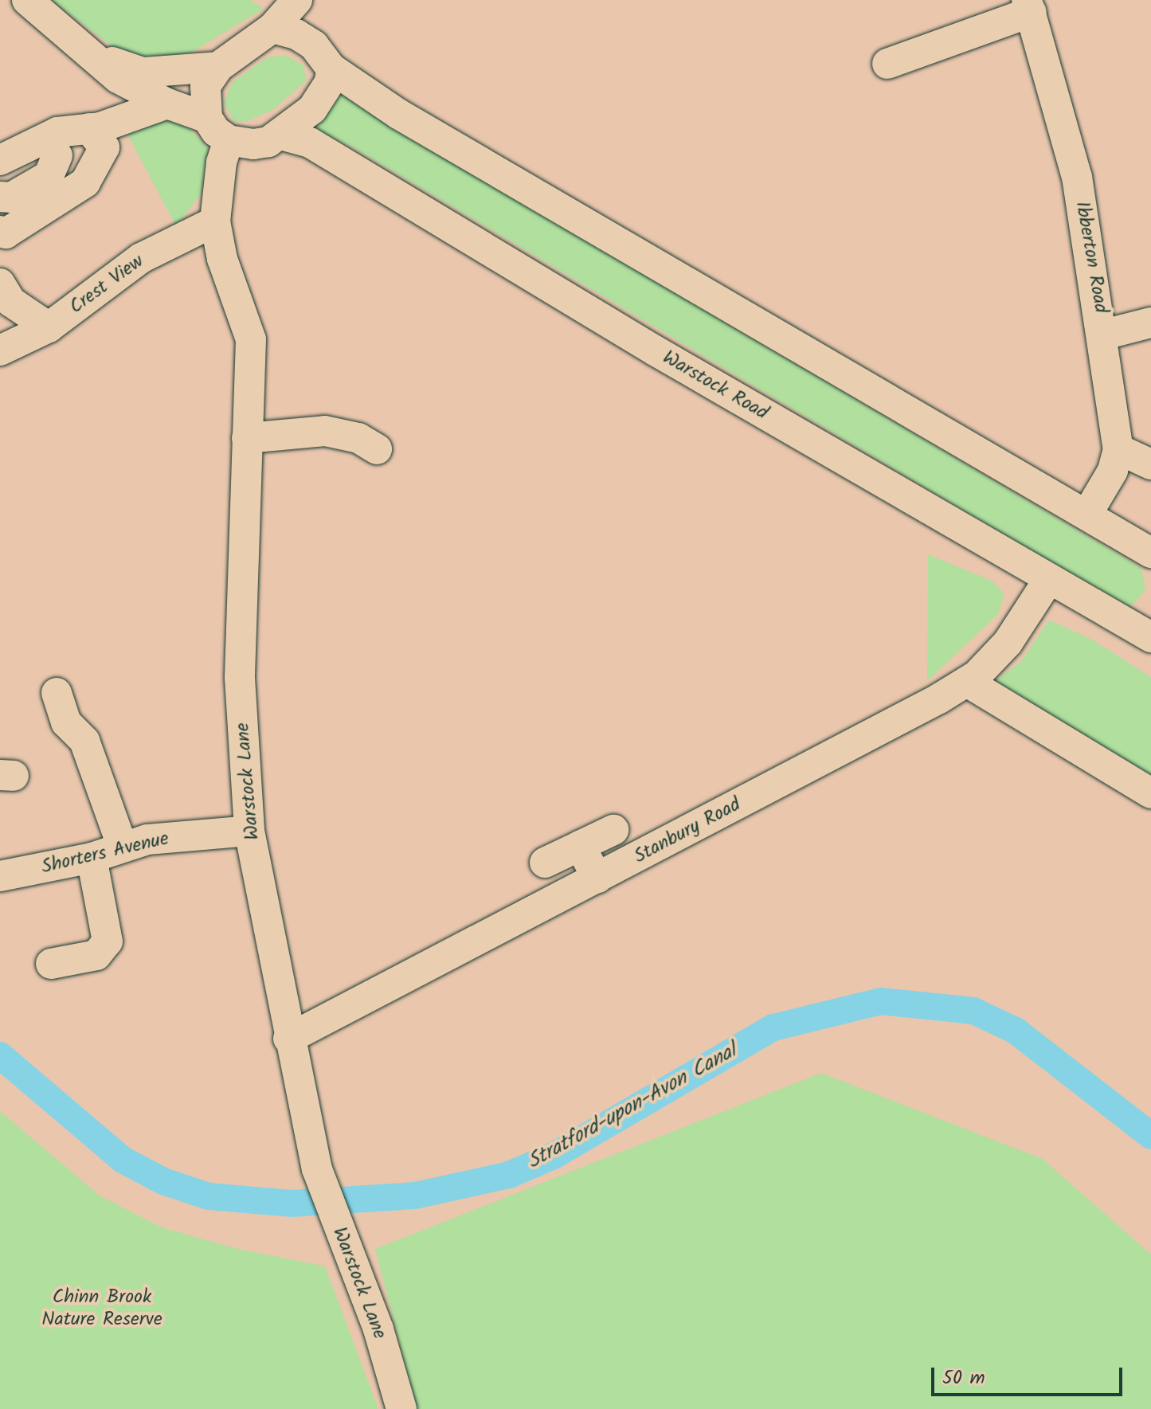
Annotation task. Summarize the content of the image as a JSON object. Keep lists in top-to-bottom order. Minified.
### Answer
{"streets":{"street":["Ibberton Road","Crest View","Warstock Road","Warstock Lane","Stanbury Road","Shorters Avenue"]},"crossings":[["Crest View","Warstock Lane"],["Warstock Road","Warstock Lane"],["Warstock Road","Stanbury Road"],["Warstock Lane","Stanbury Road"],["Warstock Lane","Shorters Avenue"]],"water":["Stratford-upon-Avon Canal"],"parks":["Chinn Brook Nature Reserve"],"scale_bar":"50 m"}
